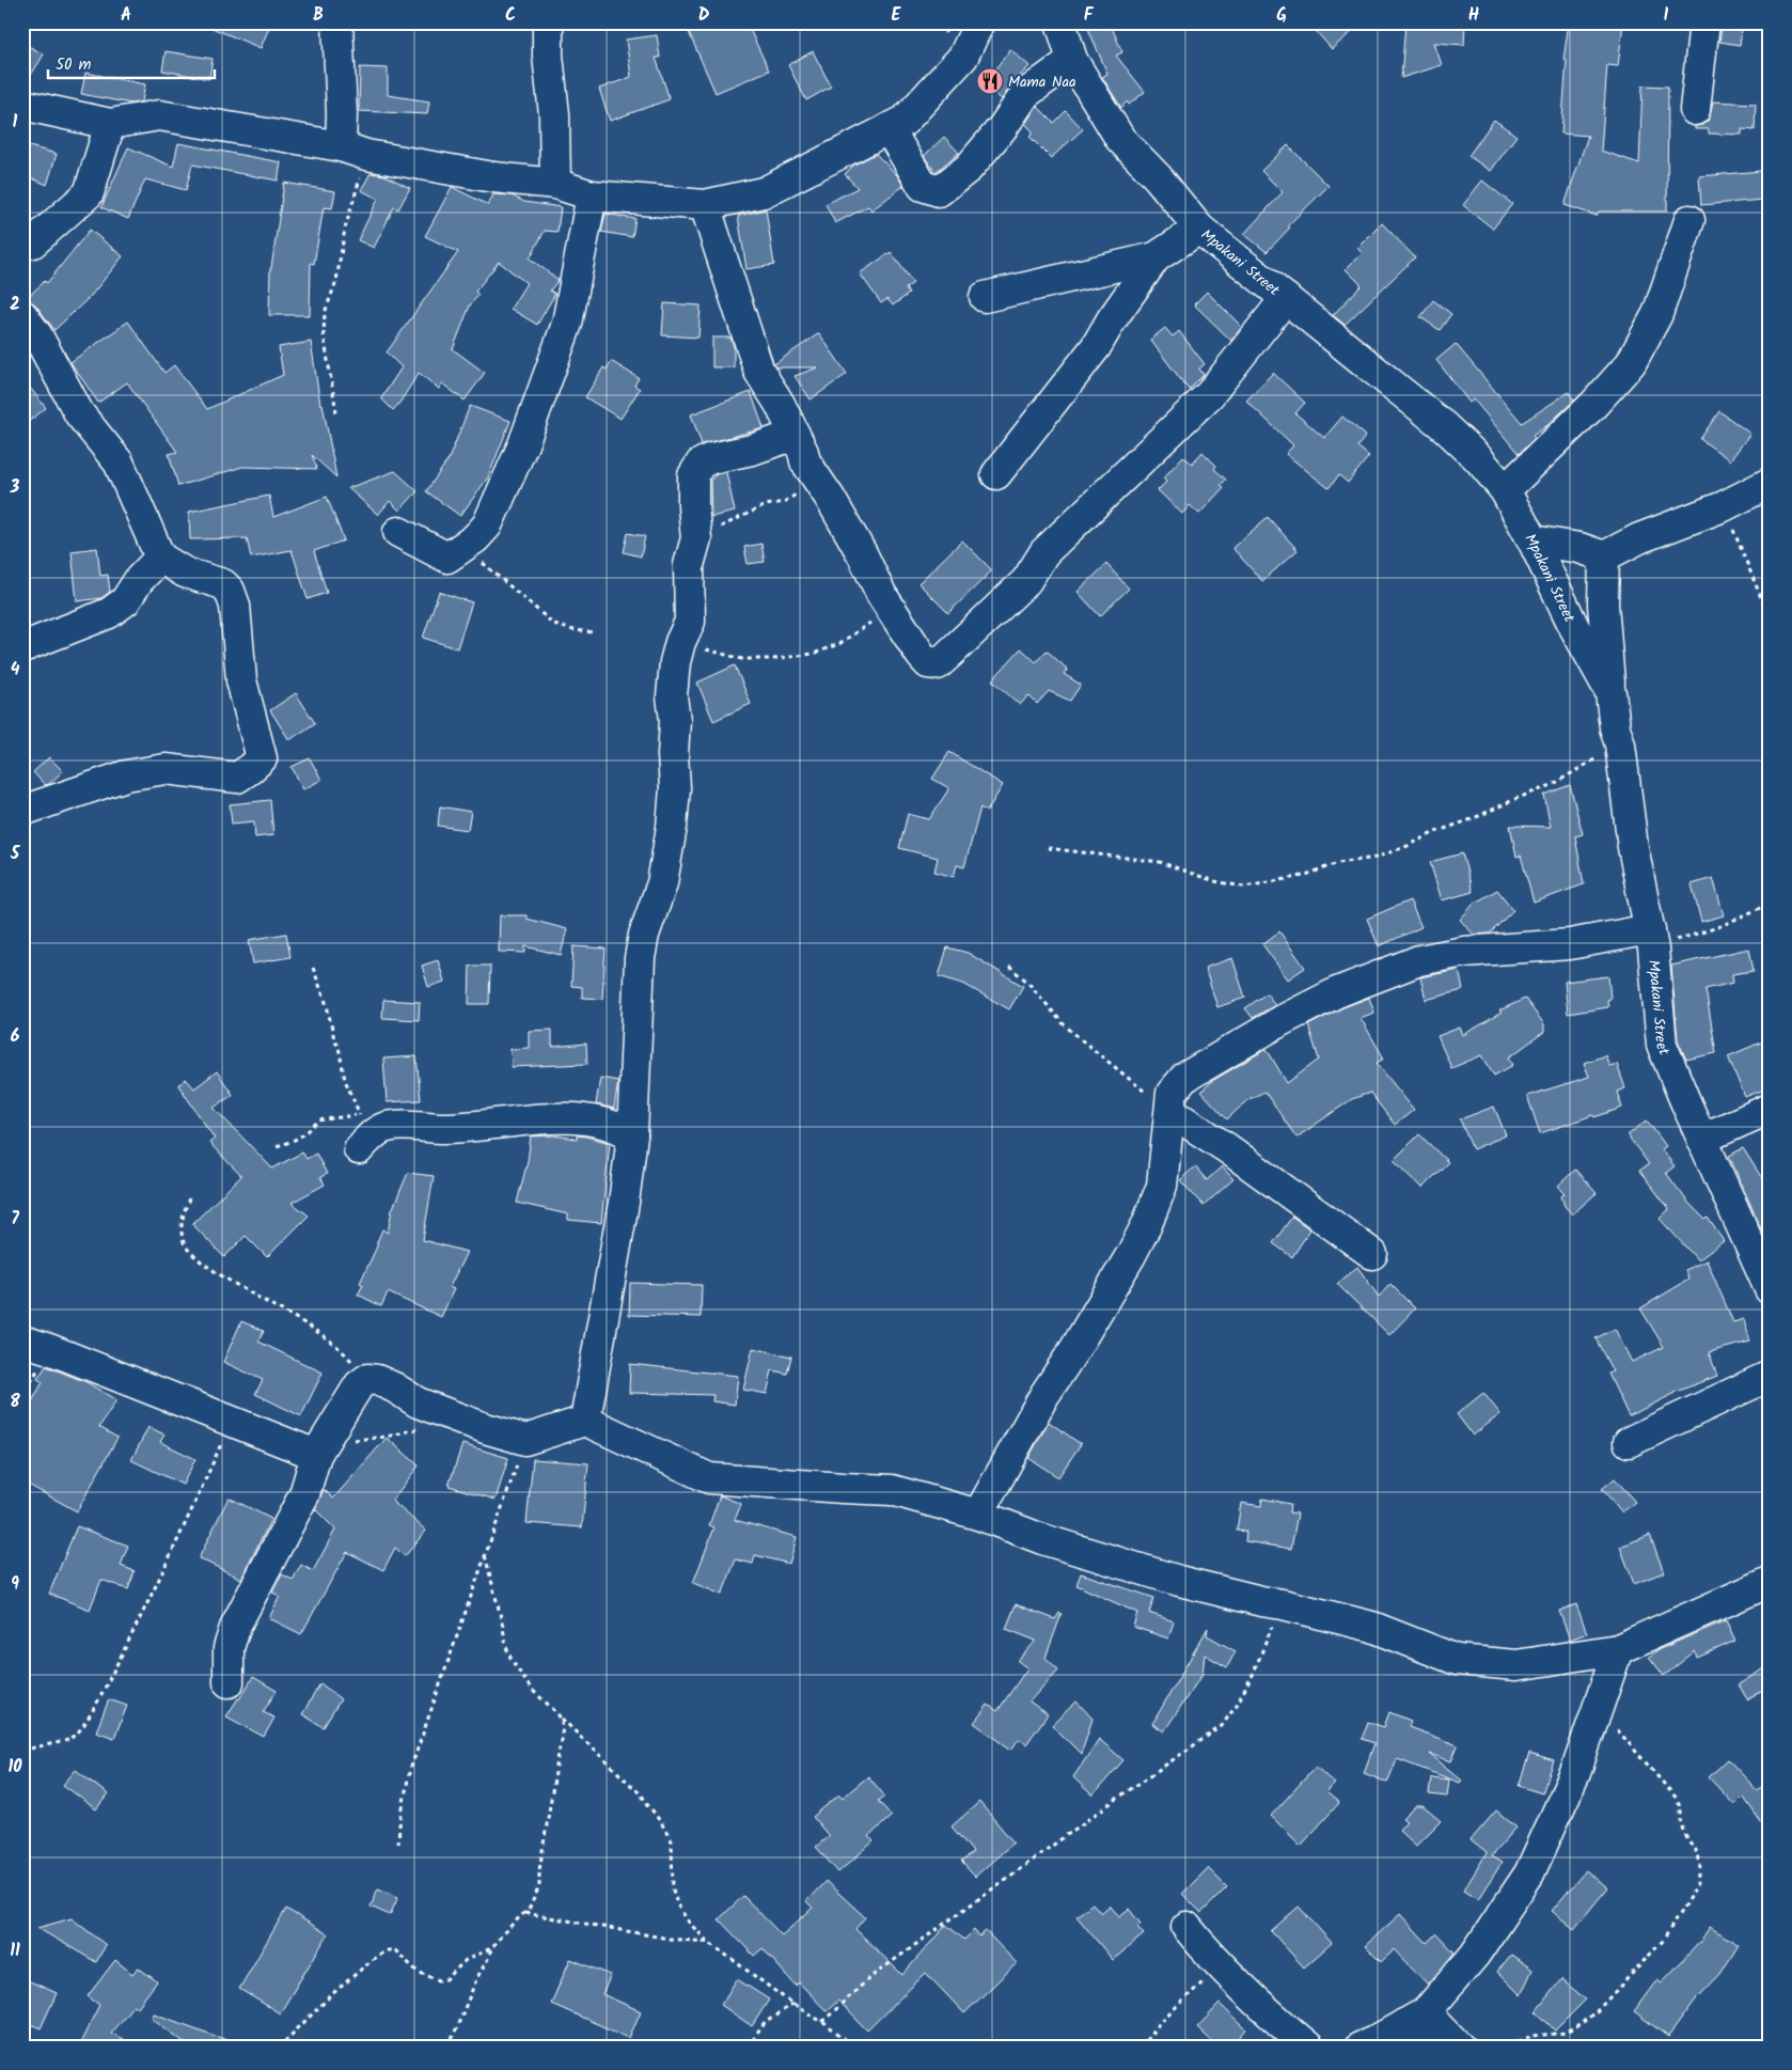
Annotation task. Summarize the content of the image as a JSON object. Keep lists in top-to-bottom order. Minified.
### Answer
{"streets":{"street":["Mpakani Street"]},"places":{"restaurant":["Mama Naa"]},"scale_bar":"50 m","grid":{"columns":["A","B","C","D","E","F","G","H","I"],"rows":["1","2","3","4","5","6","7","8","9","10","11"]}}
